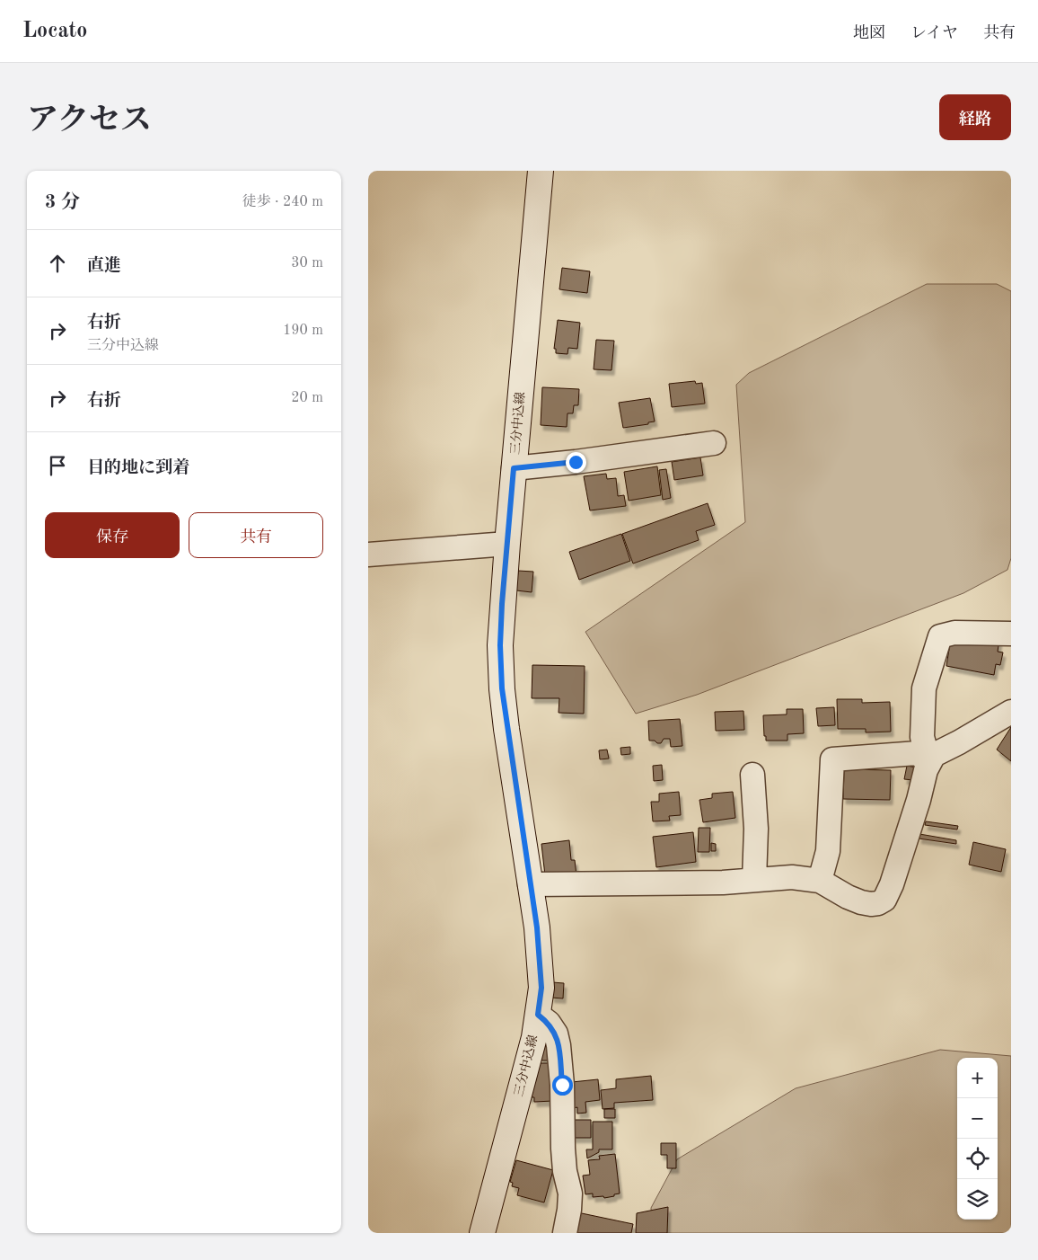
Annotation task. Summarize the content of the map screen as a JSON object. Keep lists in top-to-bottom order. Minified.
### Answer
{"streets":{"main road":["三分中込線"]},"page":{"header":"Locato","nav":["地図","レイヤ","共有"],"title":"アクセス","buttons":["経路",["保存","共有"]],"heading":["3 分","徒歩 · 240 m"],"list":[["直進","30 m"],["右折","三分中込線","190 m"],["右折","20 m"],"目的地に到着"],"map_buttons":["+","−"]}}
